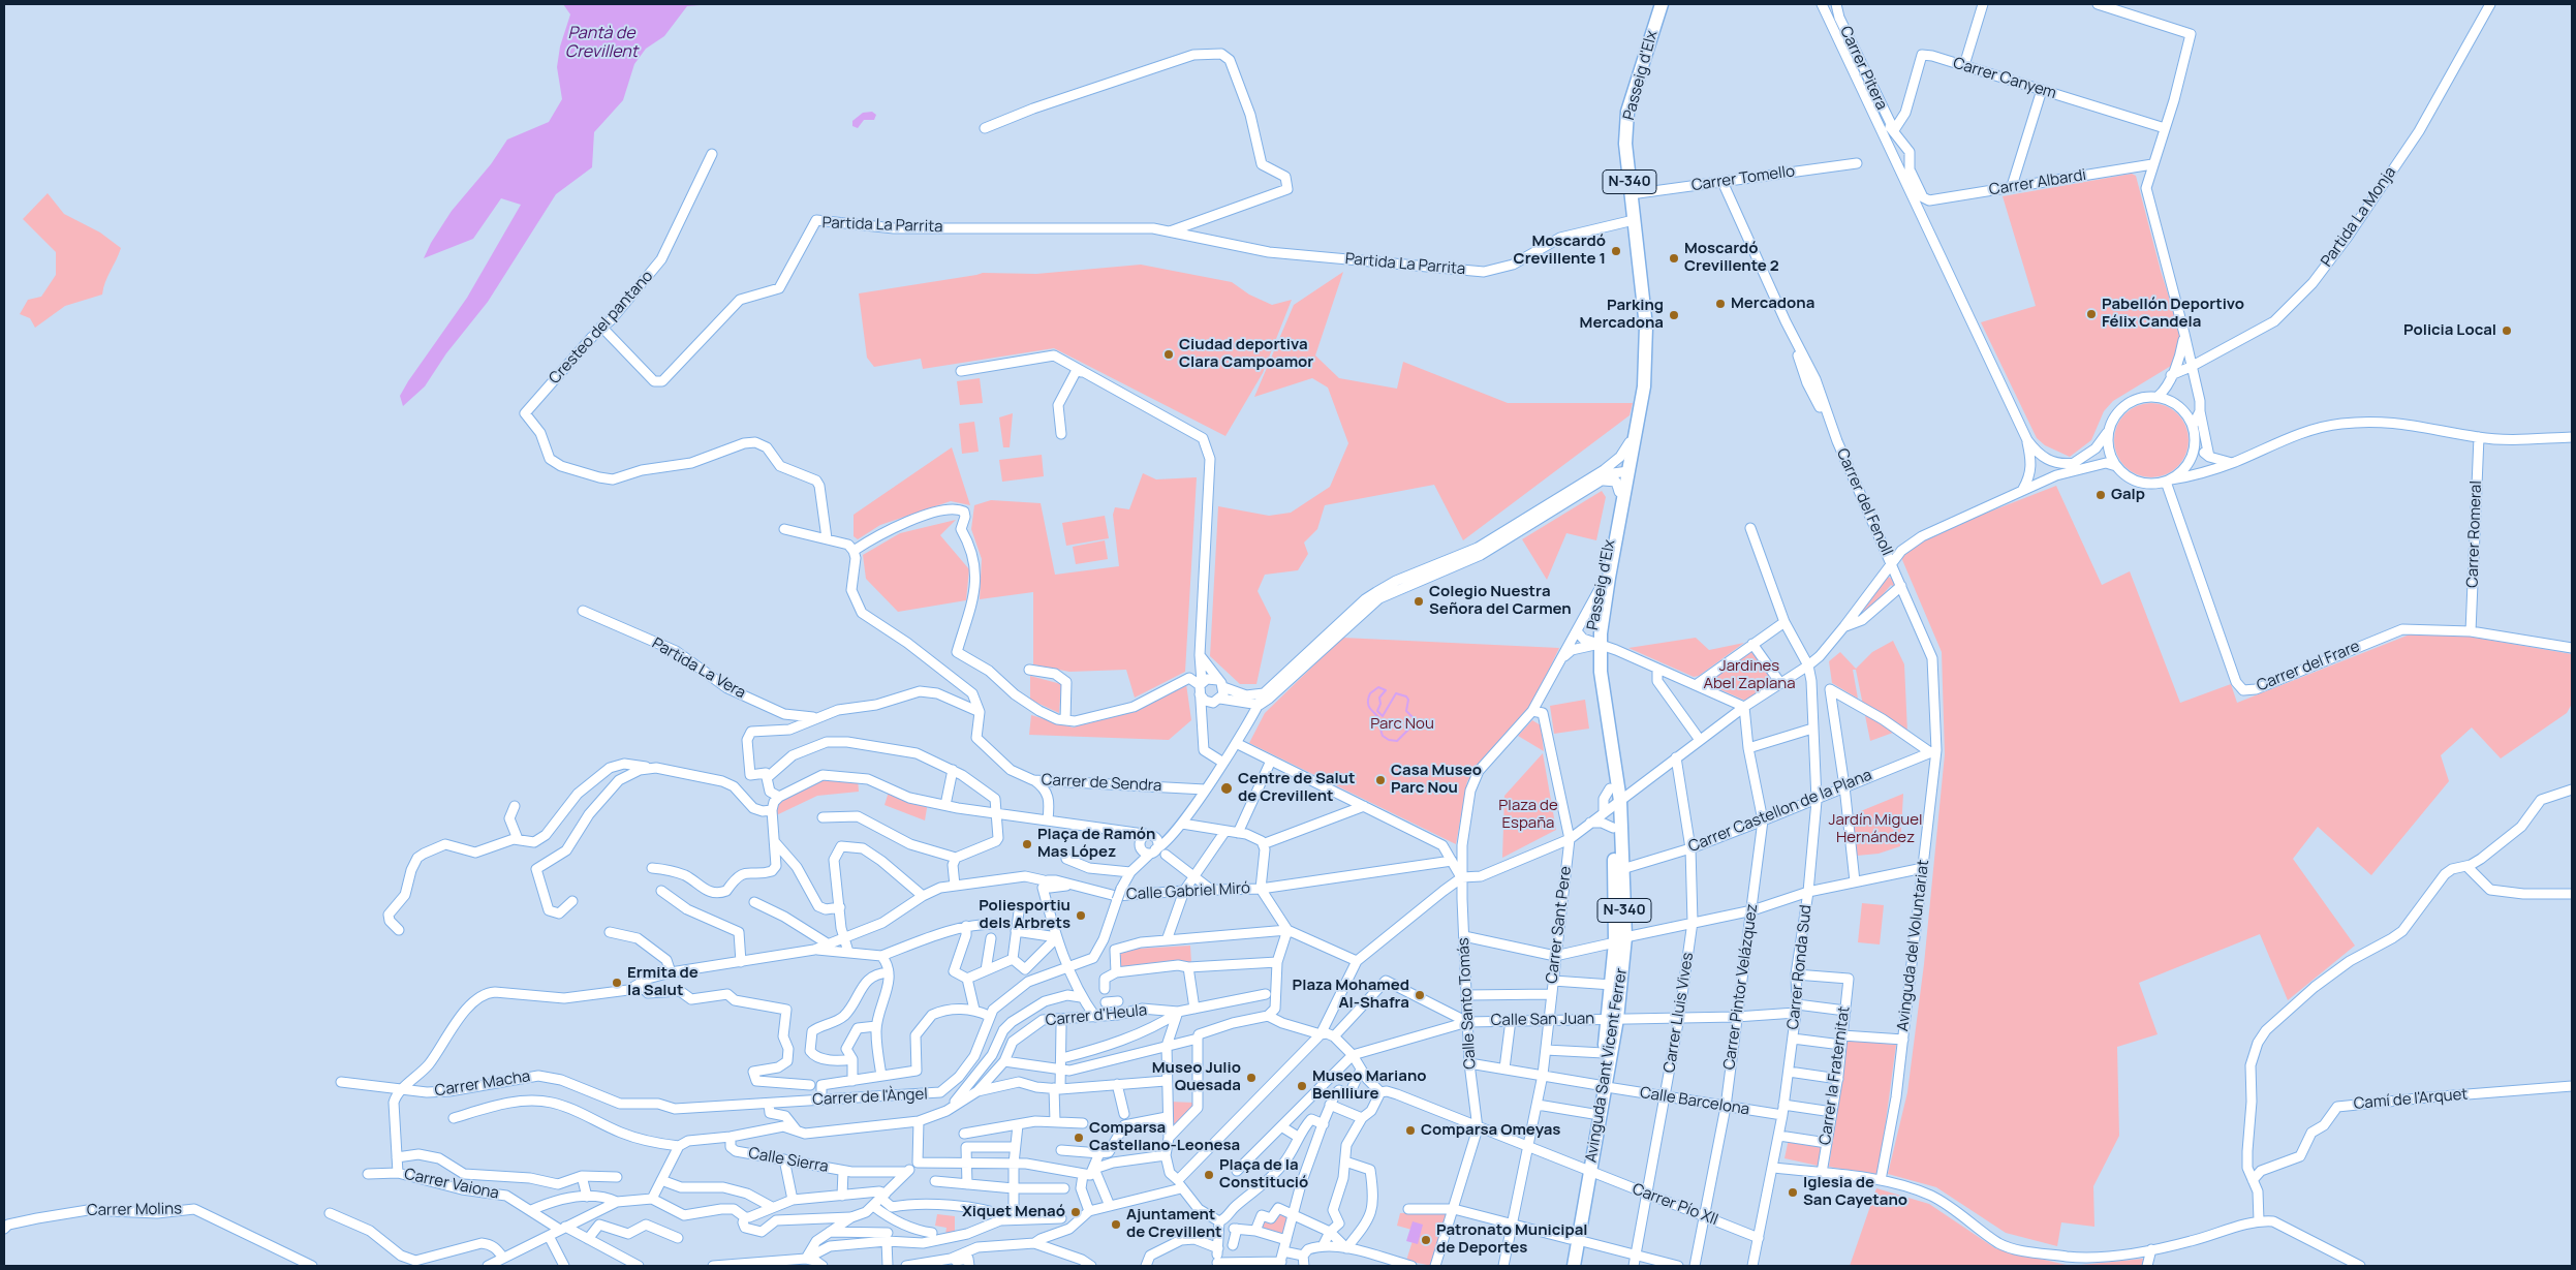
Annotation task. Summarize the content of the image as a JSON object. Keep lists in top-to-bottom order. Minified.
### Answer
{"streets":{"highway":["Passeig d'Elx","N-340","Avinguda Sant Vicent Ferrer"],"street":["Carrer Pitera","Carrer Canyem","Carrer Tomello","Carrer Albardi","Partida La Monja","Partida La Parrita","Cresteo del pantano","Carrer del Fenoll","Carrer Romeral","Carrer del Frare","Partida La Vera","Carrer de Sendra","Carrer Castellon de la Plana","Calle Gabriel Miró","Carrer Sant Pere","Avinguda del Voluntariat","Carrer Ronda Sud","Carrer Pintor Velázquez","Calle Santo Tomás","Carrer Lluis Vives","Carrer d'Heula","Calle San Juan","Carrer la Fraternitat","Carrer Macha","Carrer de l'Àngel","Camí de l'Arquet","Calle Barcelona","Calle Sierra","Carrer Vaiona","Carrer Pío XII","Carrer Molins"]},"crossings":[["Carrer Pitera","Carrer Canyem"],["Passeig d'Elx","Carrer Tomello"],["Passeig d'Elx","Partida La Parrita"],["Passeig d'Elx","Calle Santo Tomás"],["Passeig d'Elx","Avinguda Sant Vicent Ferrer"],["Carrer Tomello","Carrer del Fenoll"],["Partida La Parrita","Cresteo del pantano"],["Carrer del Fenoll","Avinguda del Voluntariat"],["Carrer Romeral","Carrer del Frare"],["Carrer Castellon de la Plana","Avinguda del Voluntariat"],["Carrer Castellon de la Plana","Carrer Ronda Sud"],["Carrer Castellon de la Plana","Carrer Pintor Velázquez"],["Carrer Castellon de la Plana","Carrer Lluis Vives"],["Carrer Castellon de la Plana","Avinguda Sant Vicent Ferrer"],["Carrer Sant Pere","Calle Santo Tomás"],["Carrer Sant Pere","Calle San Juan"],["Carrer Sant Pere","Calle Barcelona"],["Carrer Sant Pere","Carrer Pío XII"],["Carrer Ronda Sud","Calle San Juan"],["Carrer Ronda Sud","Carrer la Fraternitat"],["Carrer Ronda Sud","Calle Barcelona"],["Carrer Ronda Sud","Carrer Pío XII"],["Carrer Pintor Velázquez","Calle San Juan"],["Carrer Pintor Velázquez","Calle Barcelona"],["Carrer Pintor Velázquez","Carrer Pío XII"],["Calle Santo Tomás","Calle San Juan"],["Calle Santo Tomás","Calle Barcelona"],["Calle Santo Tomás","Carrer Pío XII"],["Carrer Lluis Vives","Calle San Juan"],["Carrer Lluis Vives","Calle Barcelona"],["Carrer Lluis Vives","Carrer Pío XII"],["Calle San Juan","Avinguda Sant Vicent Ferrer"],["Calle San Juan","Carrer la Fraternitat"],["Avinguda Sant Vicent Ferrer","Calle Barcelona"],["Avinguda Sant Vicent Ferrer","Carrer Pío XII"],["Carrer Macha","Carrer de l'Àngel"],["Carrer Macha","Calle Sierra"]],"water":["Pantà de Crevillent"],"parks":["Jardines Abel Zaplana","Parc Nou","Plaza de España","Jardín Miguel Hernández"],"places":["Moscardó Crevillente 1","Moscardó Crevillente 2","Mercadona","Pabellón Deportivo Félix Candela","Parking Mercadona","Policia Local","Ciudad deportiva Clara Campoamor","Galp","Colegio Nuestra Señora del Carmen","Casa Museo Parc Nou","Centre de Salut de Crevillent","Plaça de Ramón Mas López","Poliesportiu dels Arbrets","Ermita de la Salut","Plaza Mohamed Al-Shafra","Museo Julio Quesada","Museo Mariano Benlliure","Comparsa Omeyas","Comparsa Castellano-Leonesa","Plaça de la Constitució","Iglesia de San Cayetano","Xiquet Menaó","Ajuntament de Crevillent","Patronato Municipal de Deportes"]}
